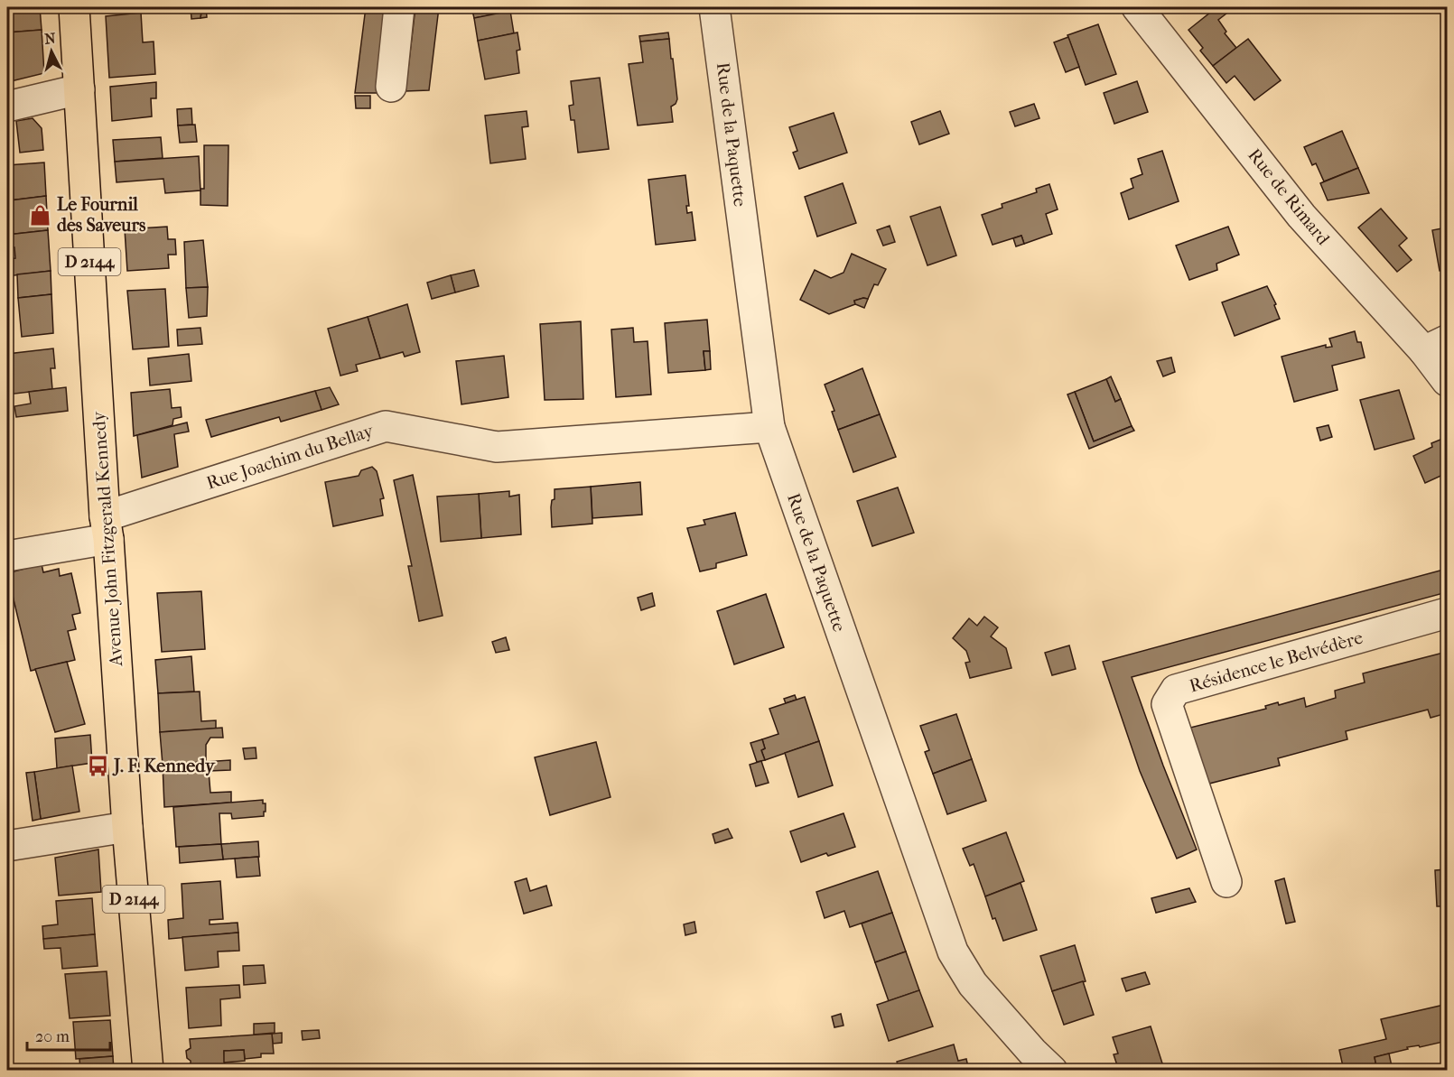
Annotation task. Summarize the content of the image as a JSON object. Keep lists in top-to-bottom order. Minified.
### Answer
{"streets":{"main road":["D 2144","Avenue John Fitzgerald Kennedy"],"street":["Rue de la Paquette","Rue de Rimard","Rue Joachim du Bellay","Résidence le Belvédère"]},"crossings":[["Rue de la Paquette","Rue Joachim du Bellay"],["Rue Joachim du Bellay","Avenue John Fitzgerald Kennedy"]],"places":{"shop":["Le Fournil des Saveurs"],"bus stop":["J. F. Kennedy"]},"scale_bar":"20 m","north":"top"}
